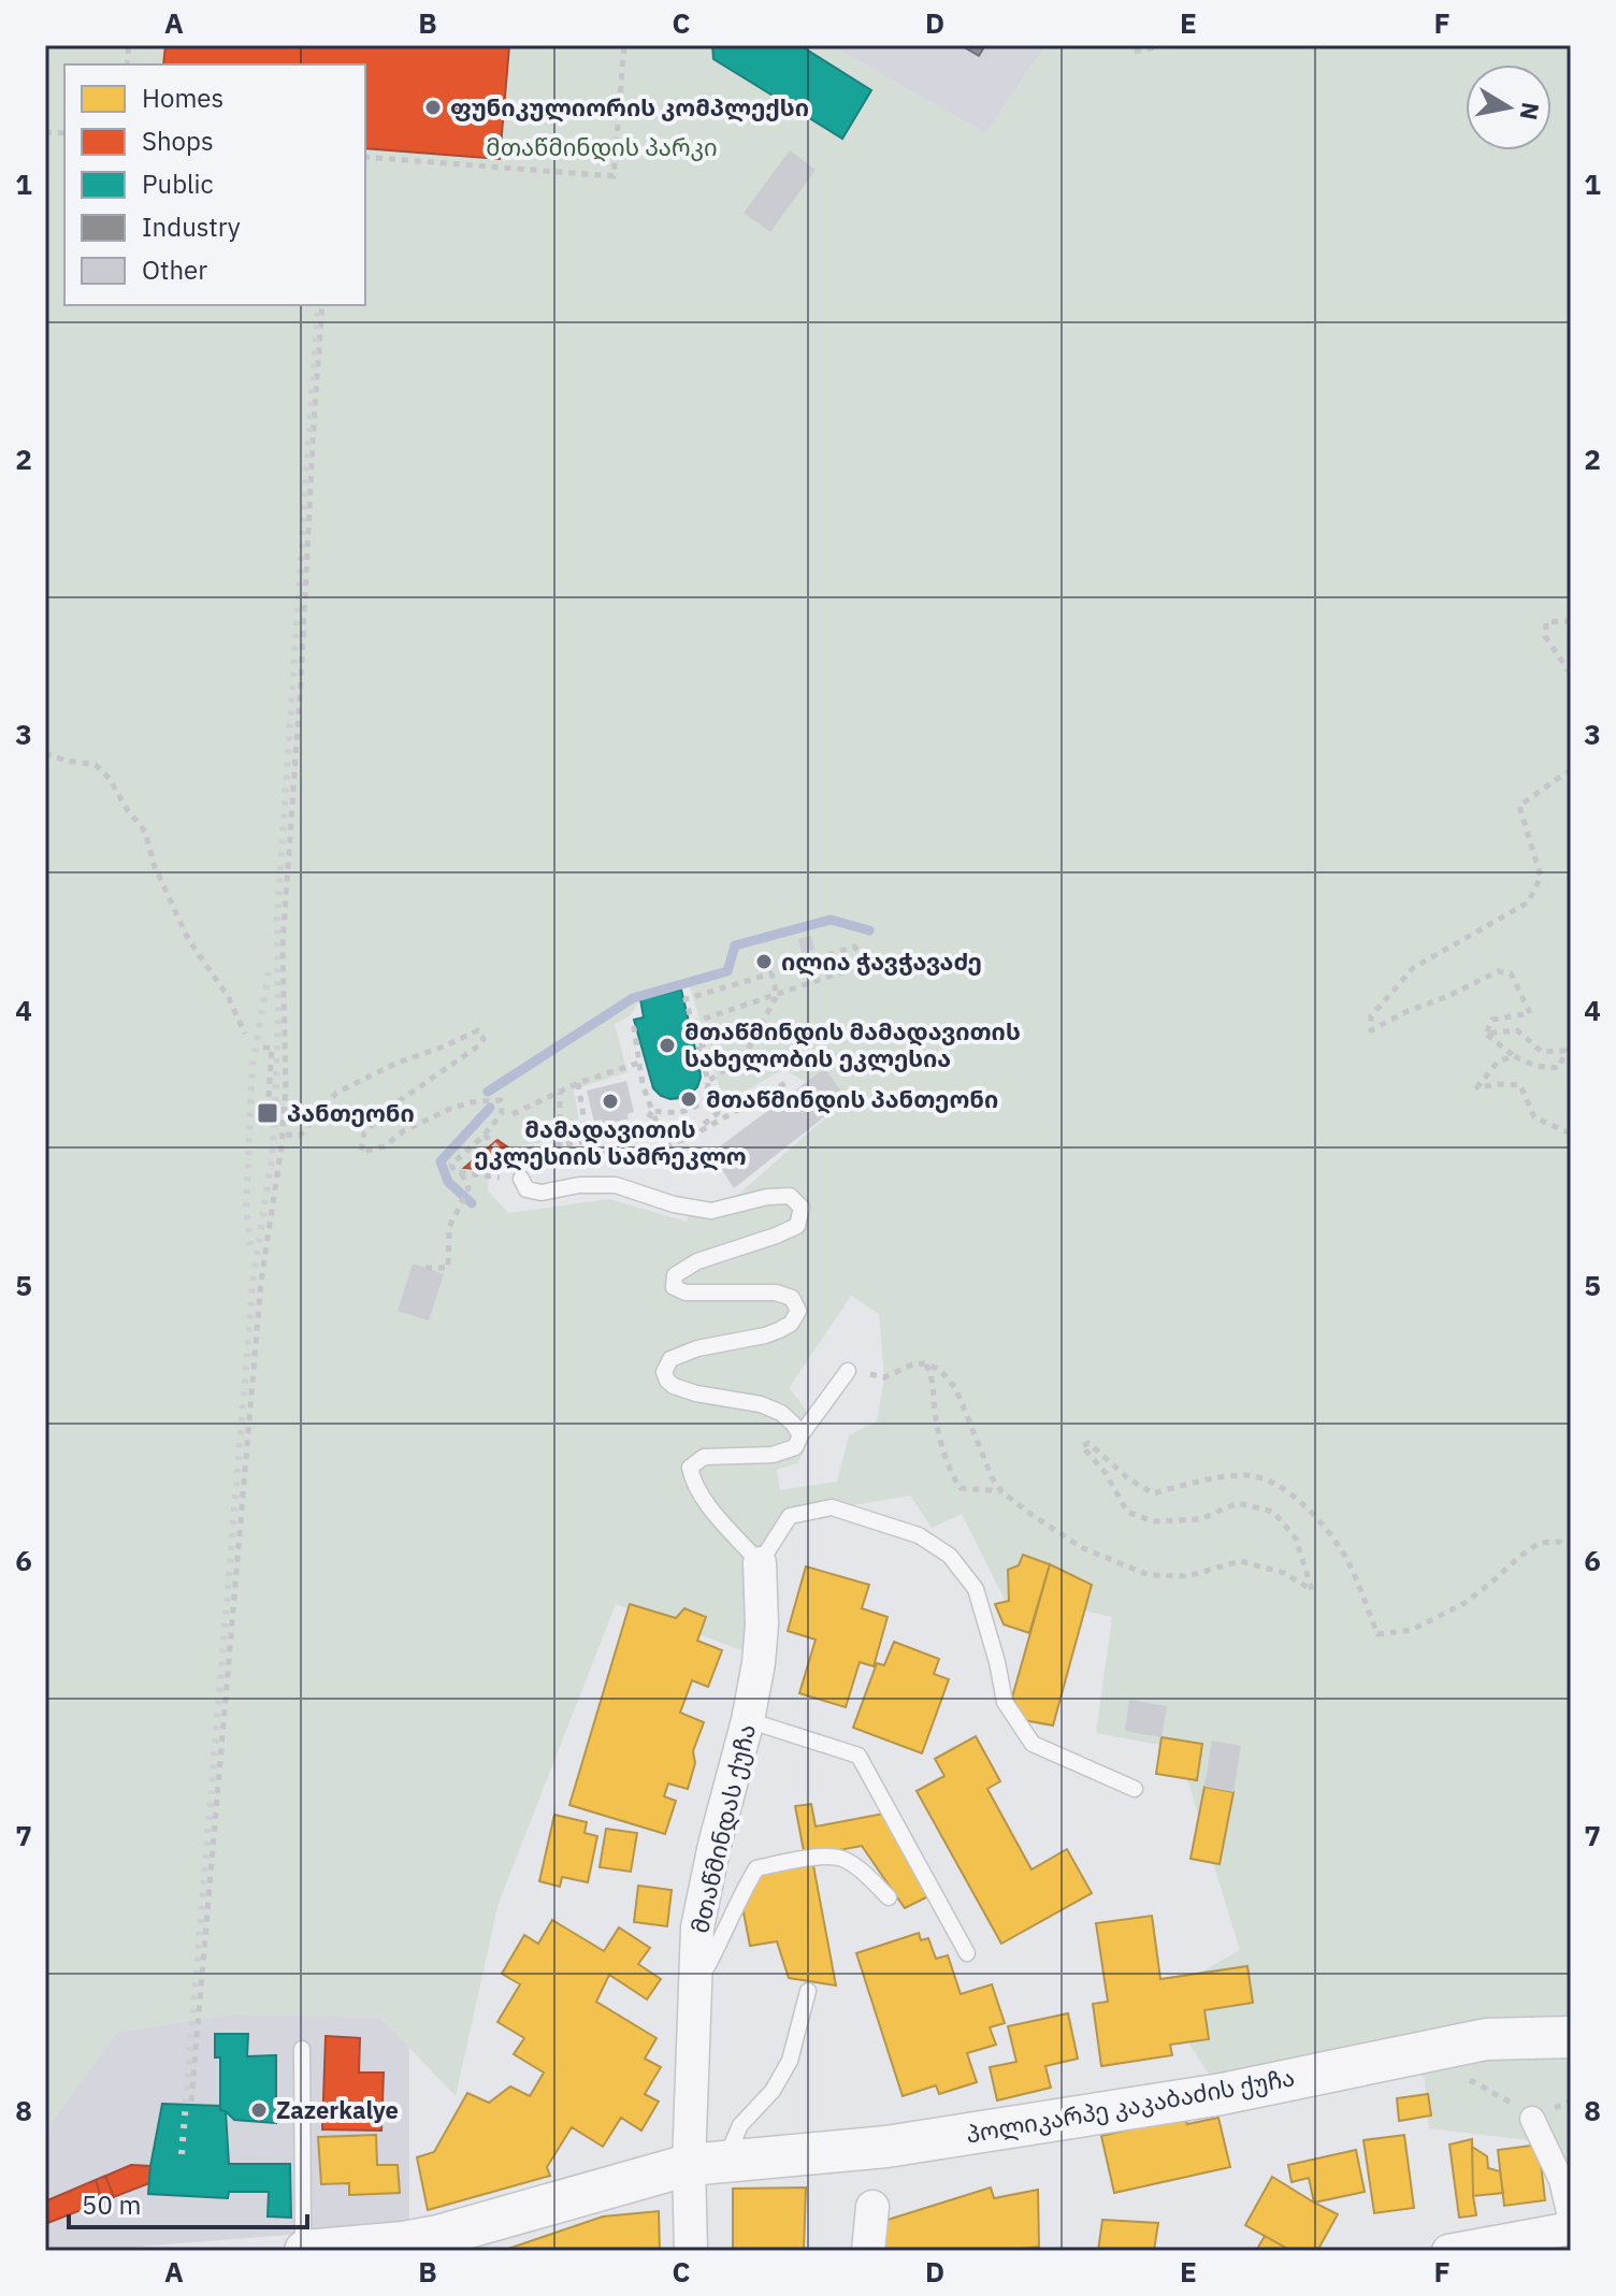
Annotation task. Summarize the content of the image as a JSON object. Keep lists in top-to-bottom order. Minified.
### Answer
{"streets":{"street":["მთაწმინდას ქუჩა","პოლიკარპე კაკაბაძის ქუჩა"]},"crossings":[["მთაწმინდას ქუჩა","პოლიკარპე კაკაბაძის ქუჩა"]],"parks":["მთაწმინდის პარკი"],"places":{"other":["ფუნიკულიორის კომპლექსი","ილია ჭავჭავაძე","მთაწმინდის მამადავითის სახელობის ეკლესია","მთაწმინდის პანთეონი","მამადავითის ეკლესიის სამრეკლო","Zazerkalye"],"transit":["პანთეონი"]},"legend":["Homes","Shops","Public","Industry","Other"],"scale_bar":"50 m","north":"right","grid":{"columns":["A","B","C","D","E","F"],"rows":["1","2","3","4","5","6","7","8"]}}
